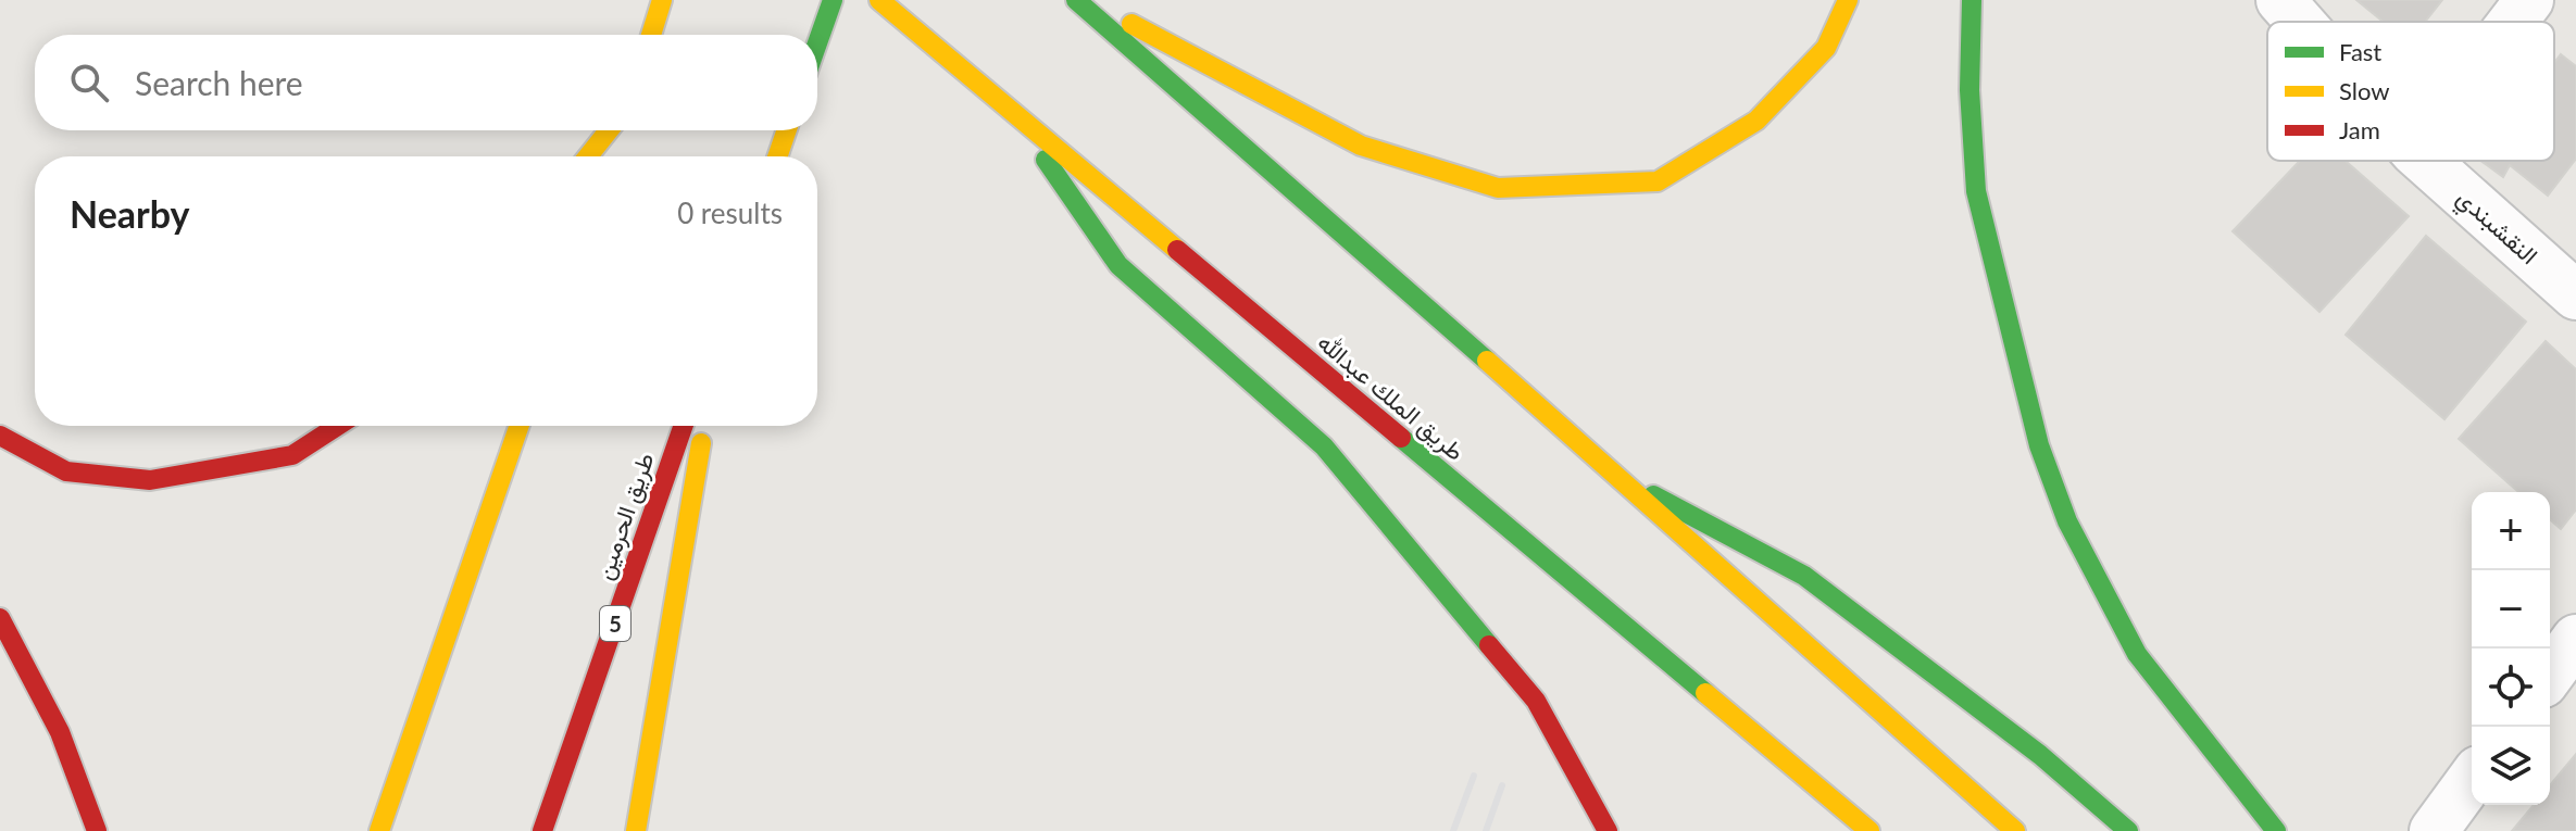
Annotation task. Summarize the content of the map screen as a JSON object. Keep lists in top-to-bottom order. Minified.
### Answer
{"streets":{"main road":["طريق الملك عبدالله","طريق الحرمين","5"],"street":["النقشبندي"]},"legend":["Fast","Slow","Jam"],"page":{"search":"Search here","heading":["Nearby","0 results"],"map_buttons":["+","−"]}}
